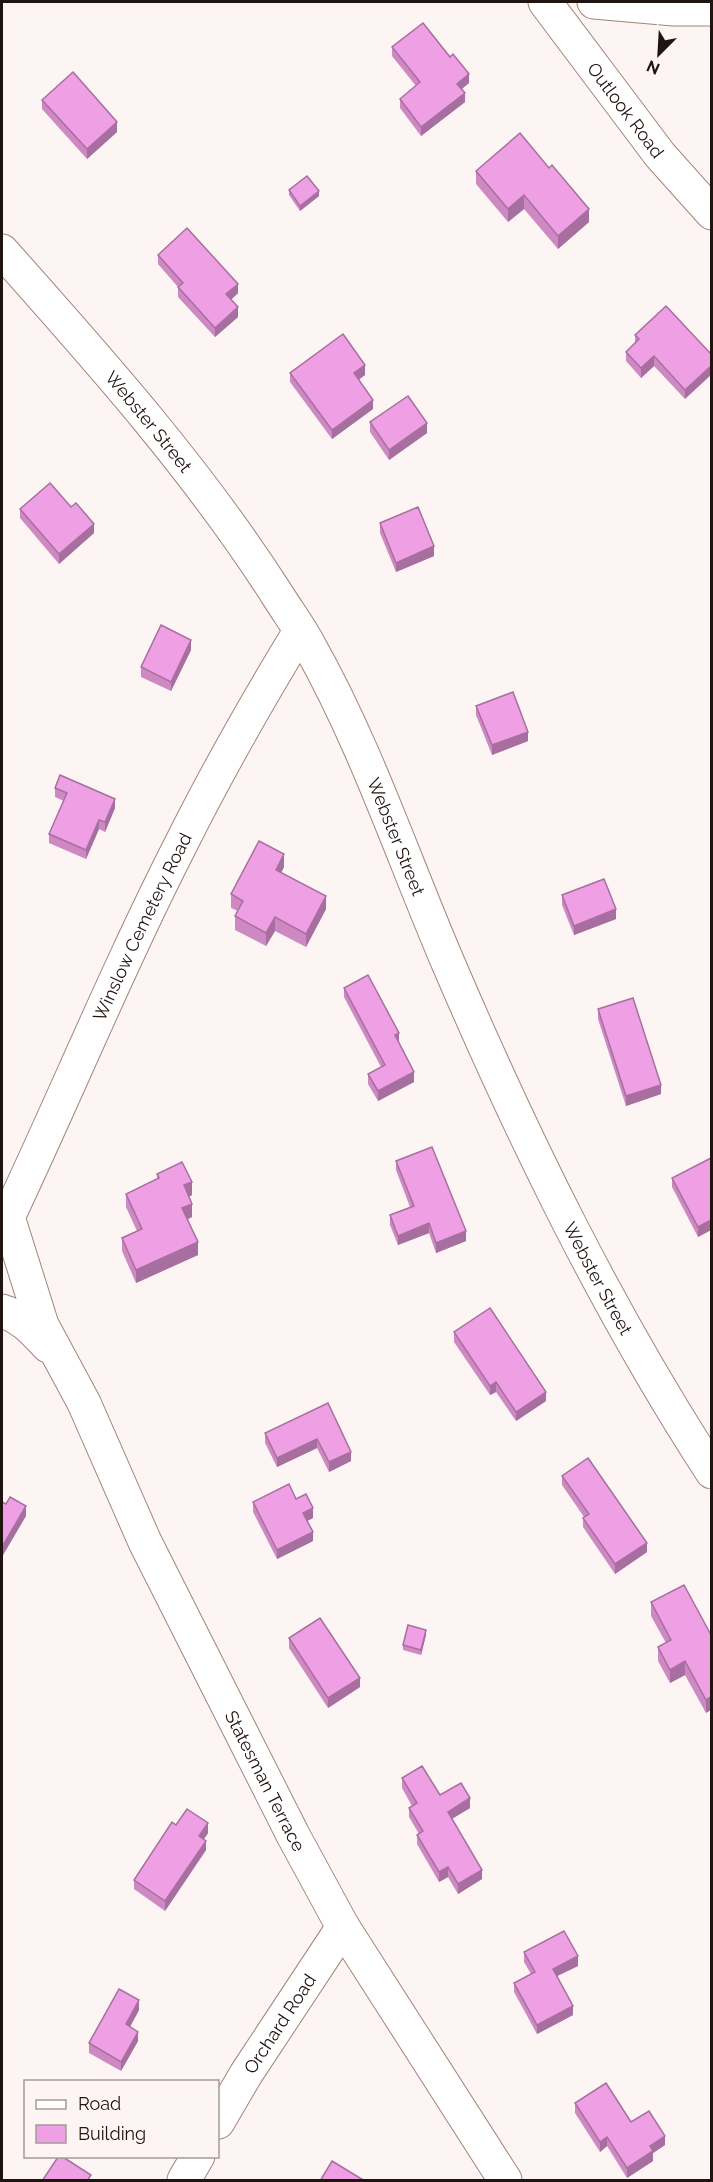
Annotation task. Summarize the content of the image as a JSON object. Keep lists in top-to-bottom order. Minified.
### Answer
{"streets":{"street":["Outlook Road","Webster Street","Winslow Cemetery Road","Statesman Terrace","Orchard Road"]},"crossings":[["Webster Street","Winslow Cemetery Road"],["Winslow Cemetery Road","Statesman Terrace"],["Statesman Terrace","Orchard Road"]],"legend":["Road","Building"],"north":"bottom left"}
